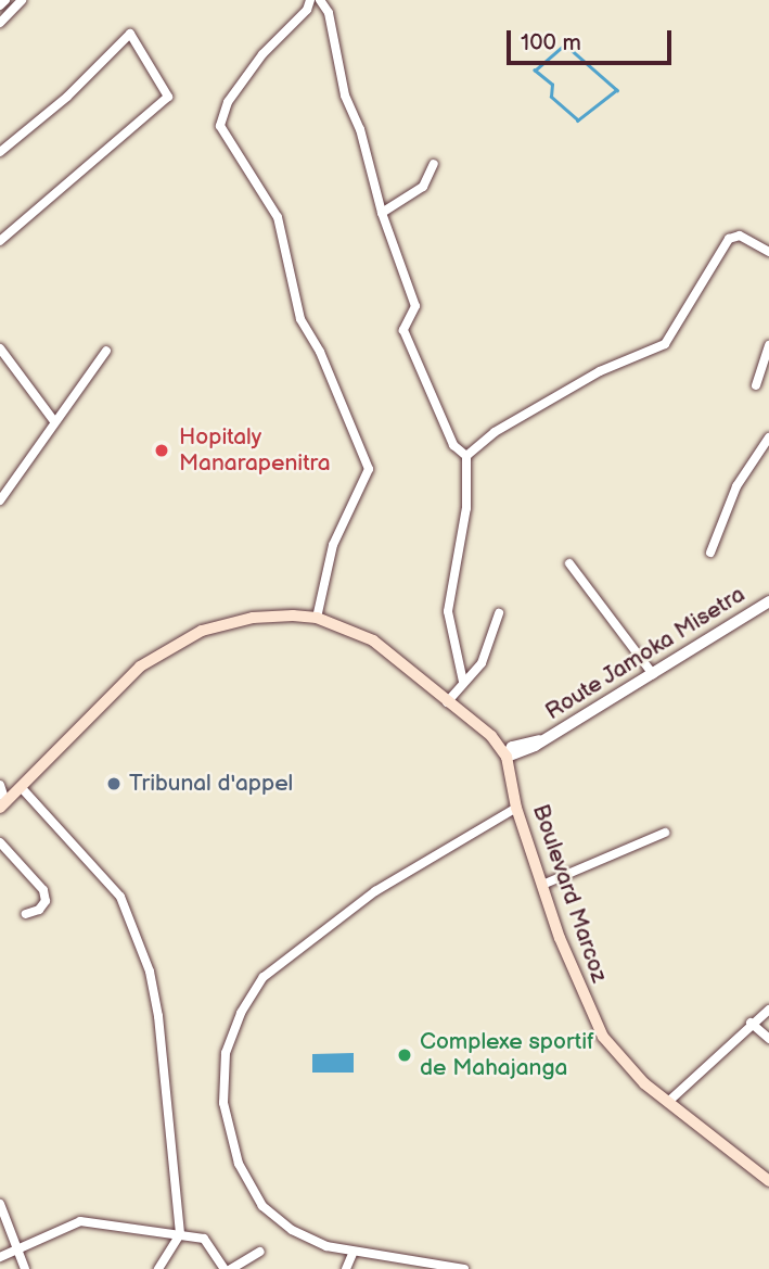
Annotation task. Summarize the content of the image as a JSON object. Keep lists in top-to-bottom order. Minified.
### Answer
{"streets":{"main road":["Boulevard Marcoz"],"street":["Route Jamoka Misetra"]},"crossings":[["Route Jamoka Misetra","Boulevard Marcoz"]],"places":["Hopitaly Manarapenitra","Tribunal d'appel","Complexe sportif de Mahajanga"],"scale_bar":"100 m"}
